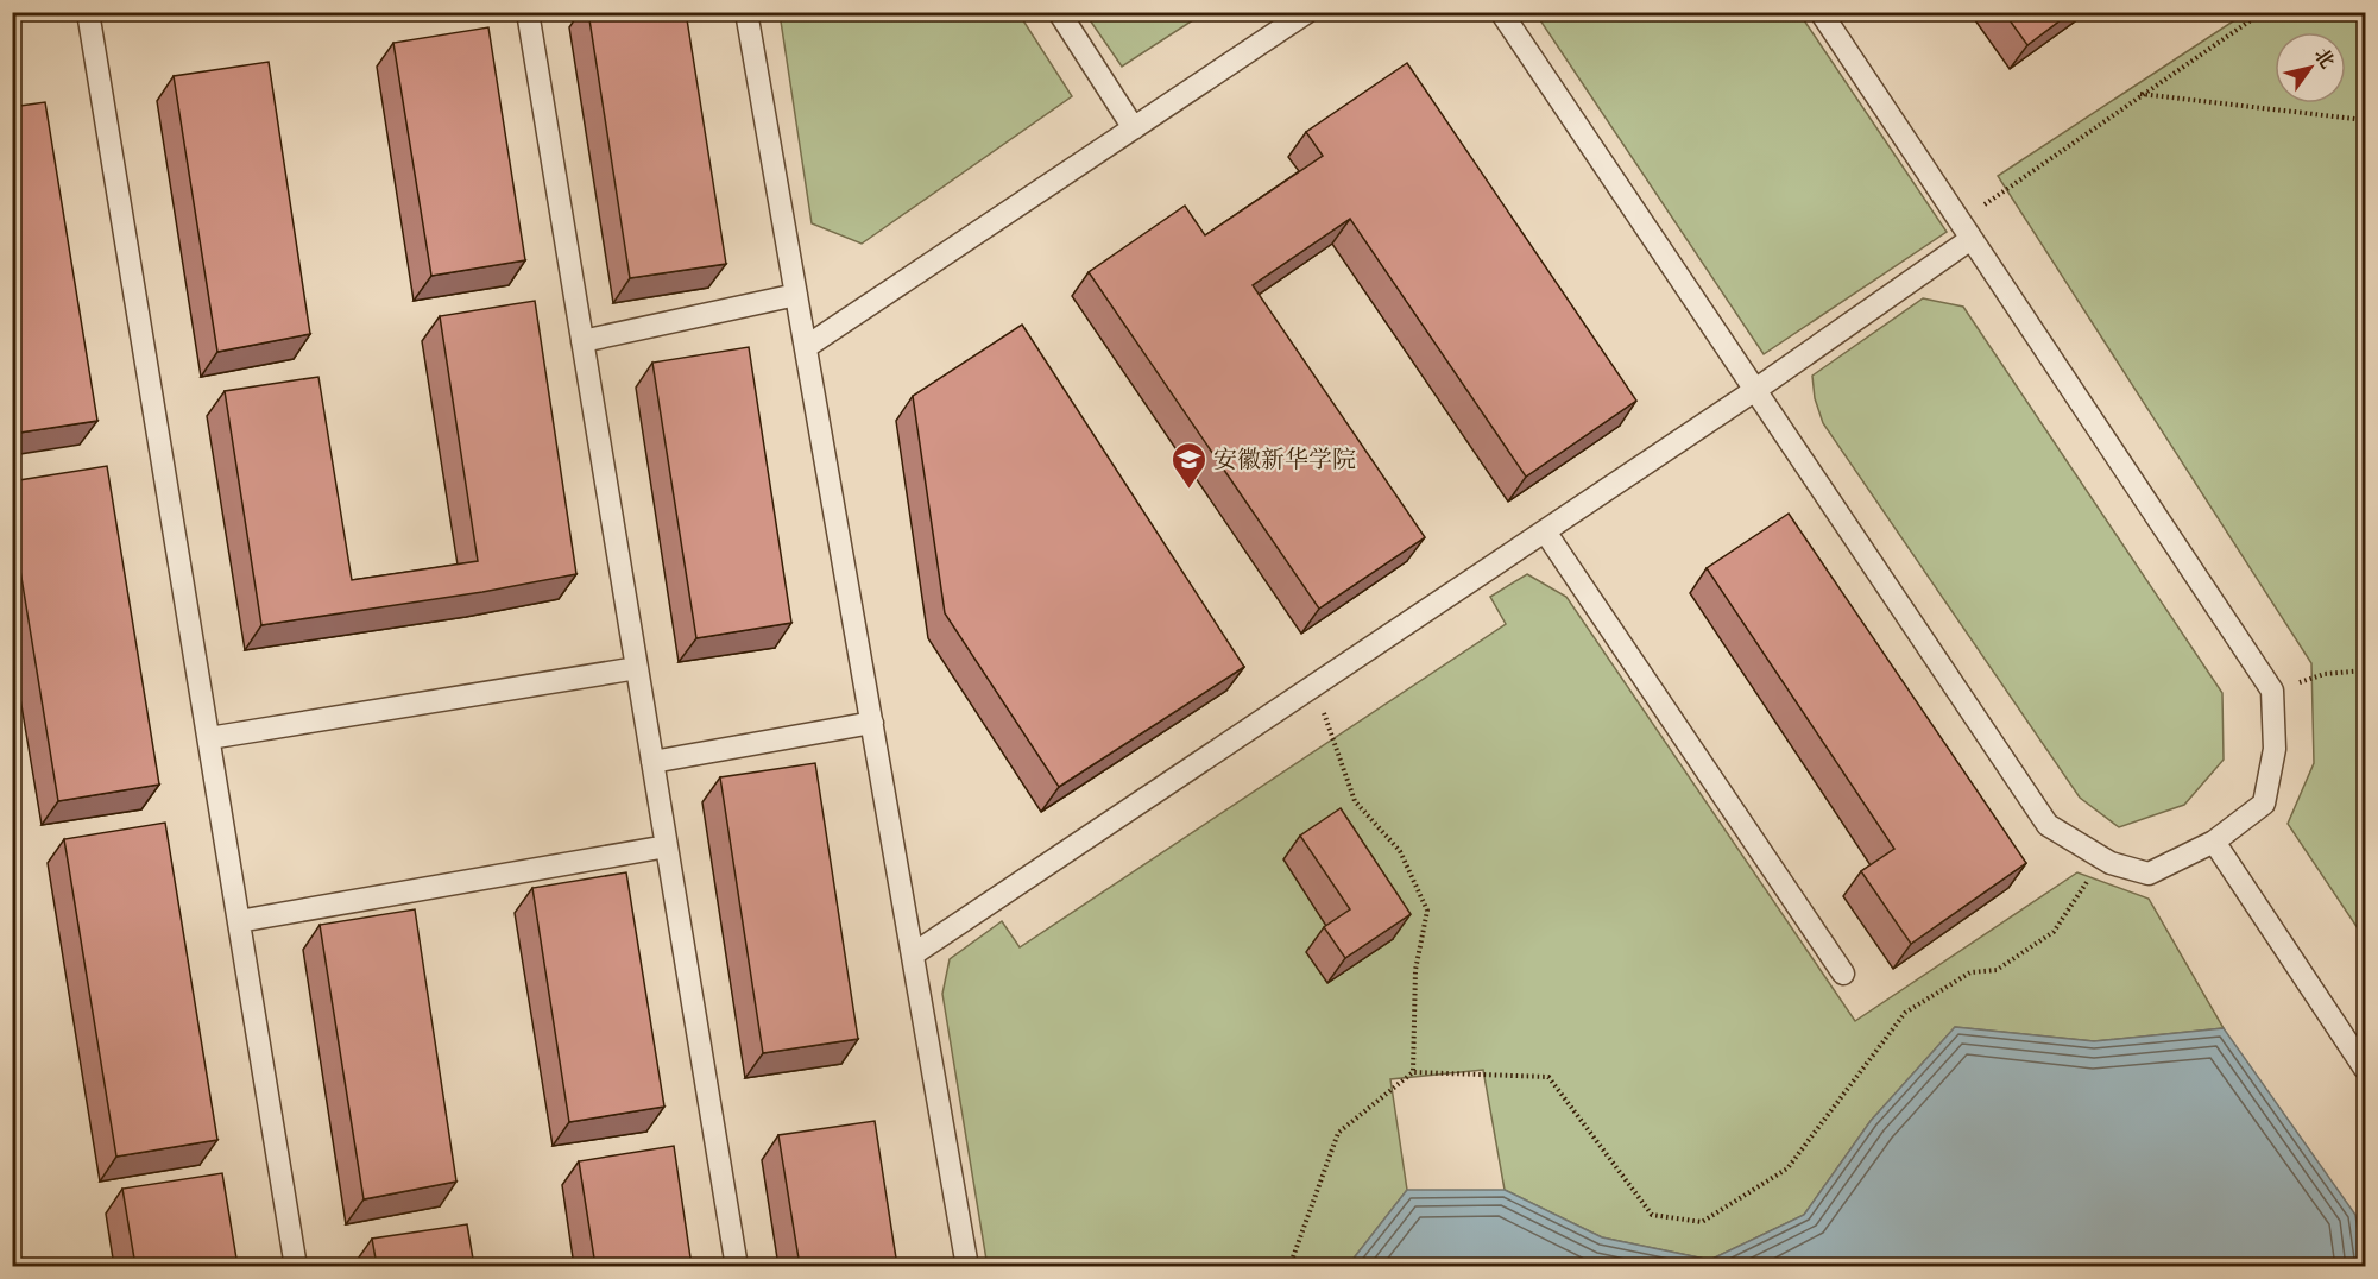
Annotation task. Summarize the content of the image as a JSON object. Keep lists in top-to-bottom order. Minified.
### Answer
{"places":{"school or university":["安徽新华学院"]},"north":"top right"}
